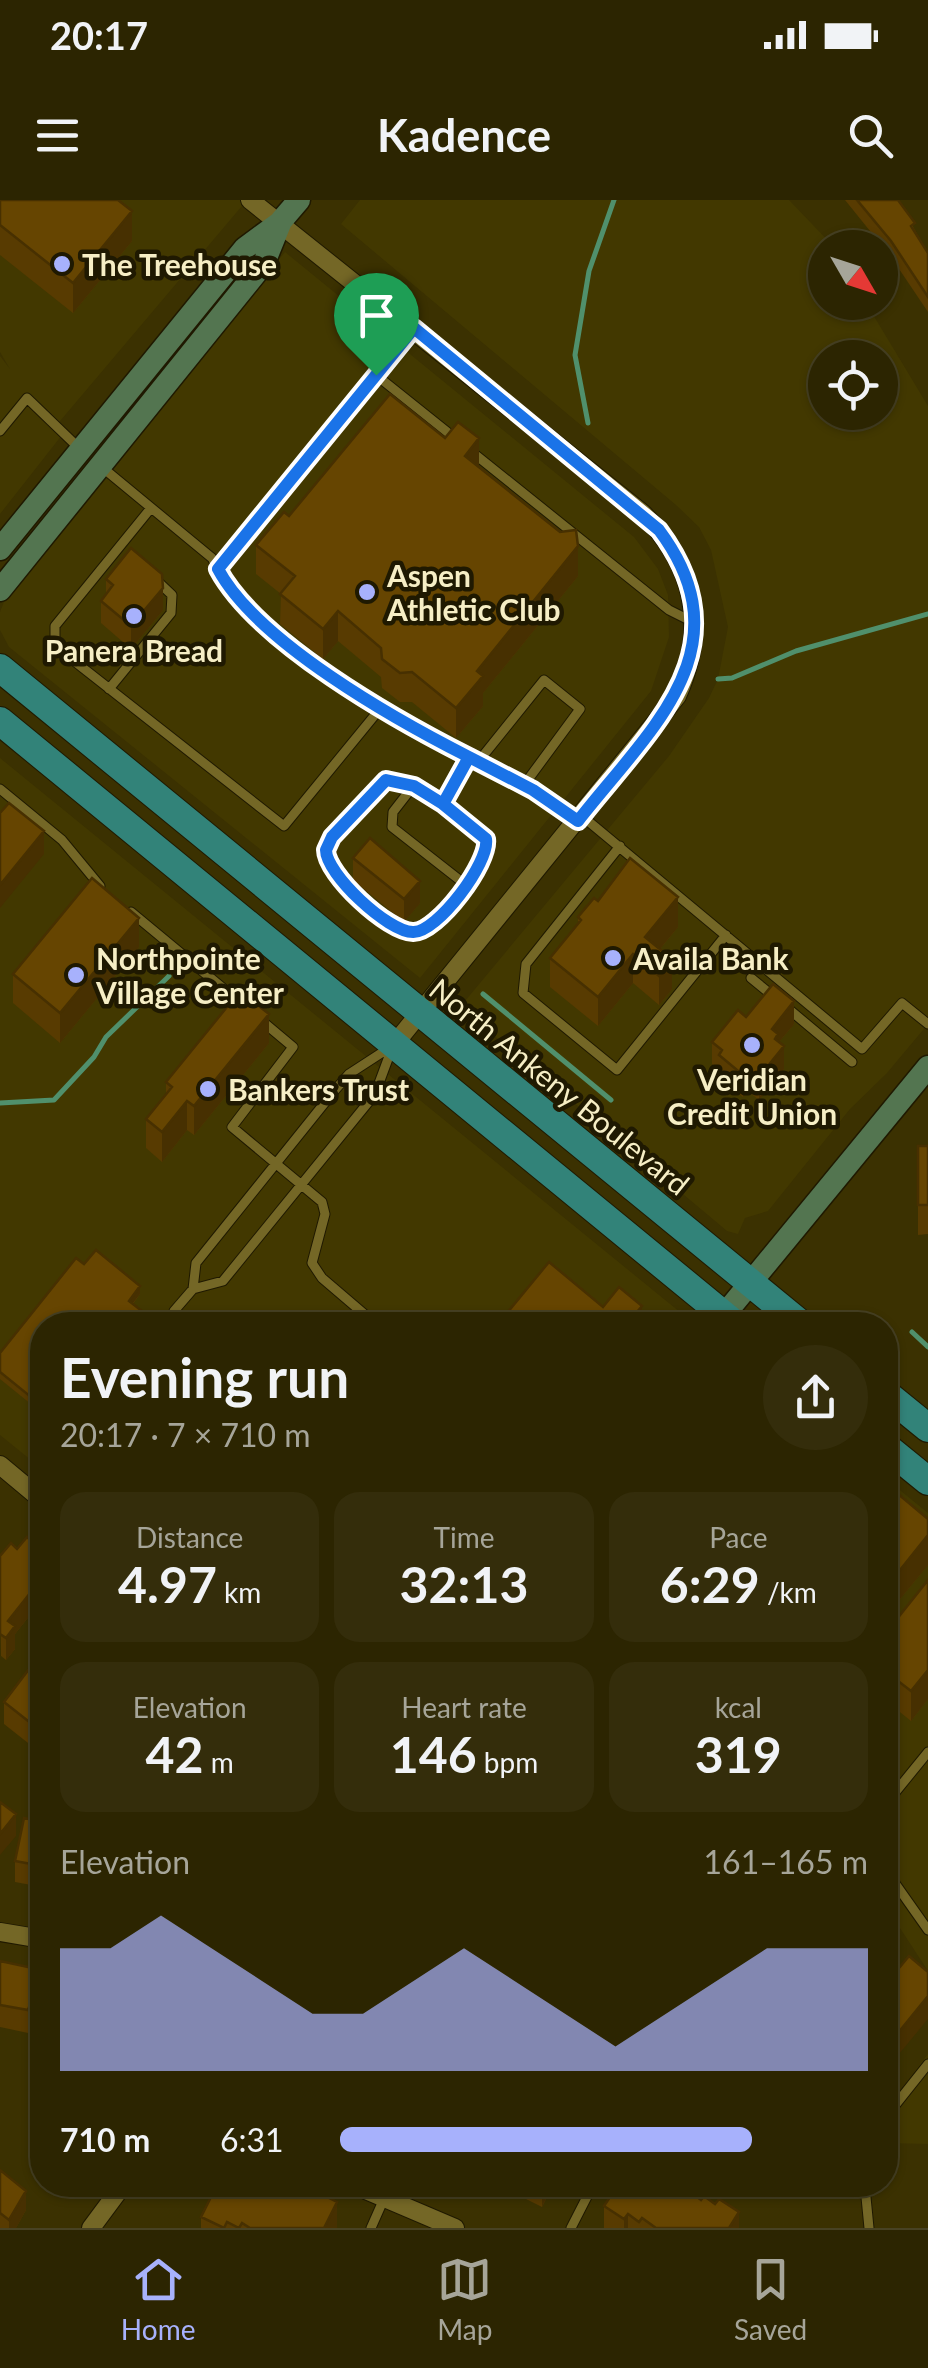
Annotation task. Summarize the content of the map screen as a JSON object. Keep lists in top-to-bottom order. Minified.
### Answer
{"streets":{"main road":["North Ankeny Boulevard"]},"places":["The Treehouse","Aspen Athletic Club","Panera Bread","Availa Bank","Northpointe Village Center","Veridian Credit Union","Bankers Trust"],"north":"bottom right","page":{"status":"20:17","header":"Kadence","heading":["Evening run","20:17 · 7 × 710 m"],"stats":[["Distance","4.97 km"],["Time","32:13"],["Pace","6:29 /km"],["Elevation","42 m"],["Heart rate","146 bpm"],["kcal","319"]],"chart":["Elevation","161–165 m"],"list":[{"name":"710 m","note":"6:31"}],"tabs":["Home","Map","Saved"]}}
